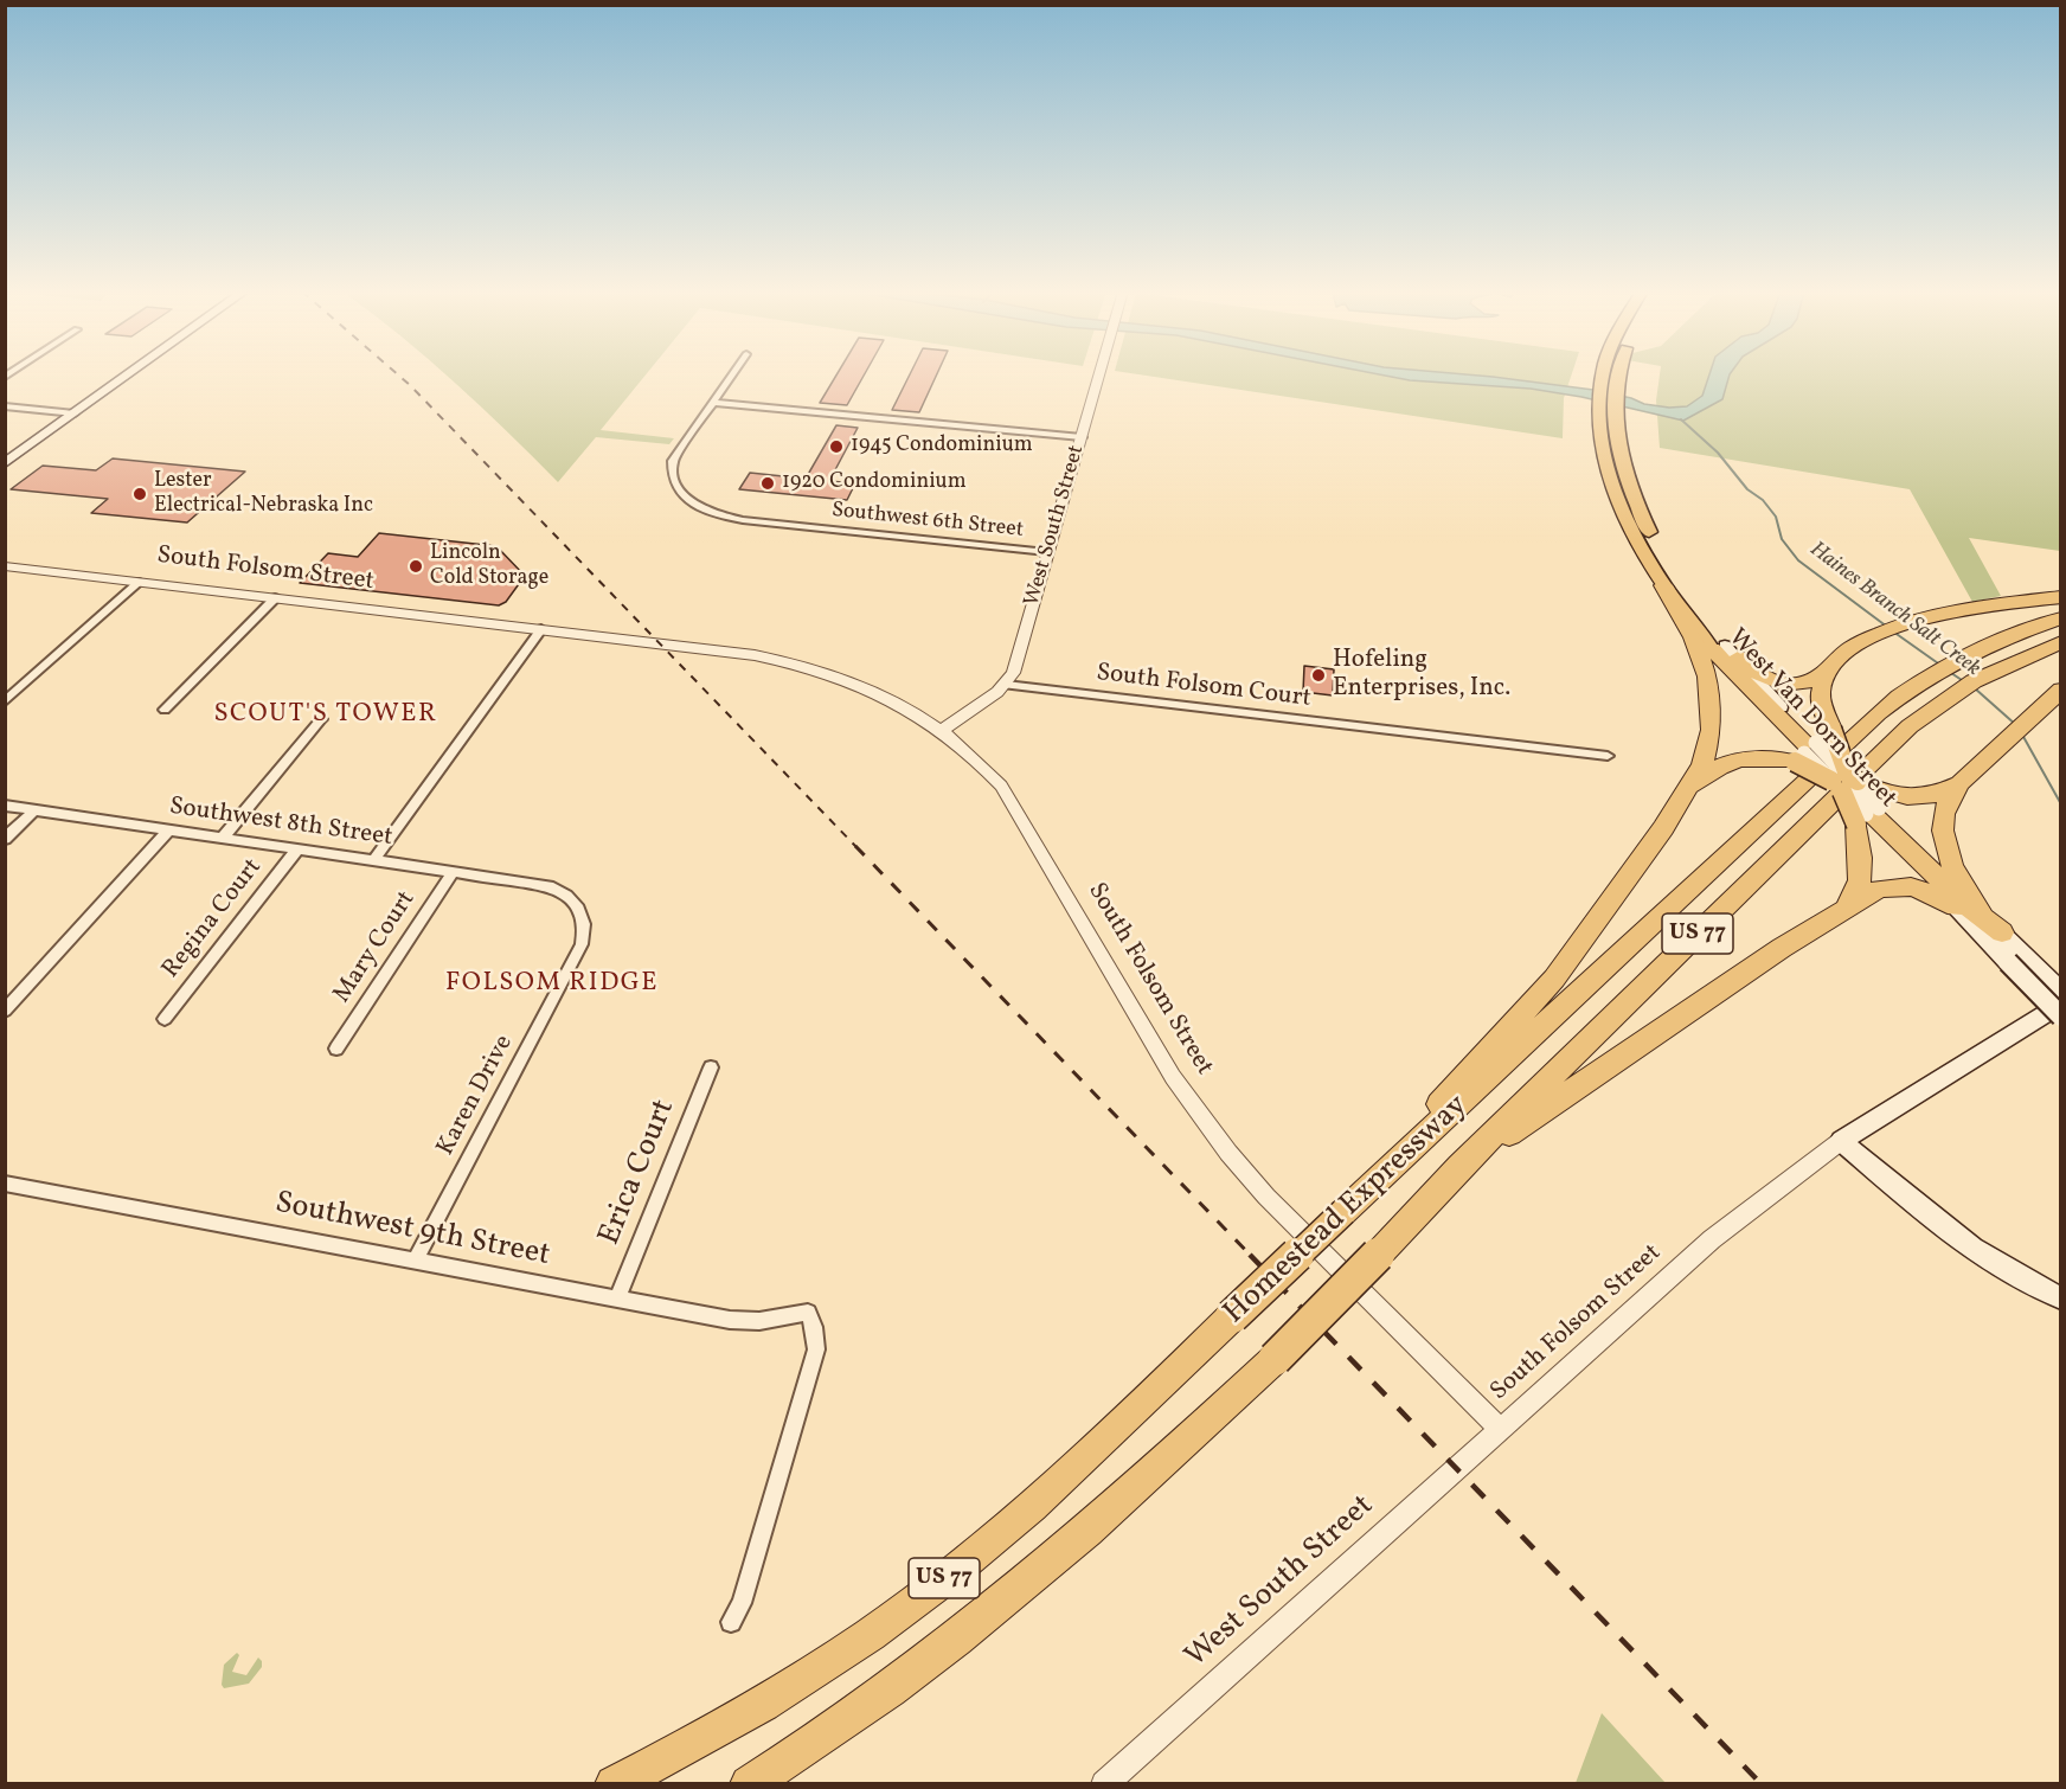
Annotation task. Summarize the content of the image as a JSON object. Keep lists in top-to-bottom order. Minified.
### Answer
{"streets":{"highway":["US 77","Homestead Expressway"],"main road":["South Folsom Street","West Van Dorn Street"],"street":["Southwest 6th Street","West South Street","South Folsom Court","Southwest 8th Street","Regina Court","Mary Court","Karen Drive","Erica Court","Southwest 9th Street"]},"crossings":[["Southwest 6th Street","West South Street"],["West South Street","South Folsom Street"],["West South Street","South Folsom Court"],["Southwest 8th Street","Regina Court"],["Southwest 8th Street","Mary Court"],["Southwest 8th Street","Karen Drive"],["Karen Drive","Southwest 9th Street"],["Erica Court","Southwest 9th Street"]],"districts":["SCOUT'S TOWER","FOLSOM RIDGE"],"water":["Haines Branch Salt Creek"],"places":["1945 Condominium","1920 Condominium","Lester Electrical-Nebraska Inc","Lincoln Cold Storage","Hofeling Enterprises, Inc."]}
